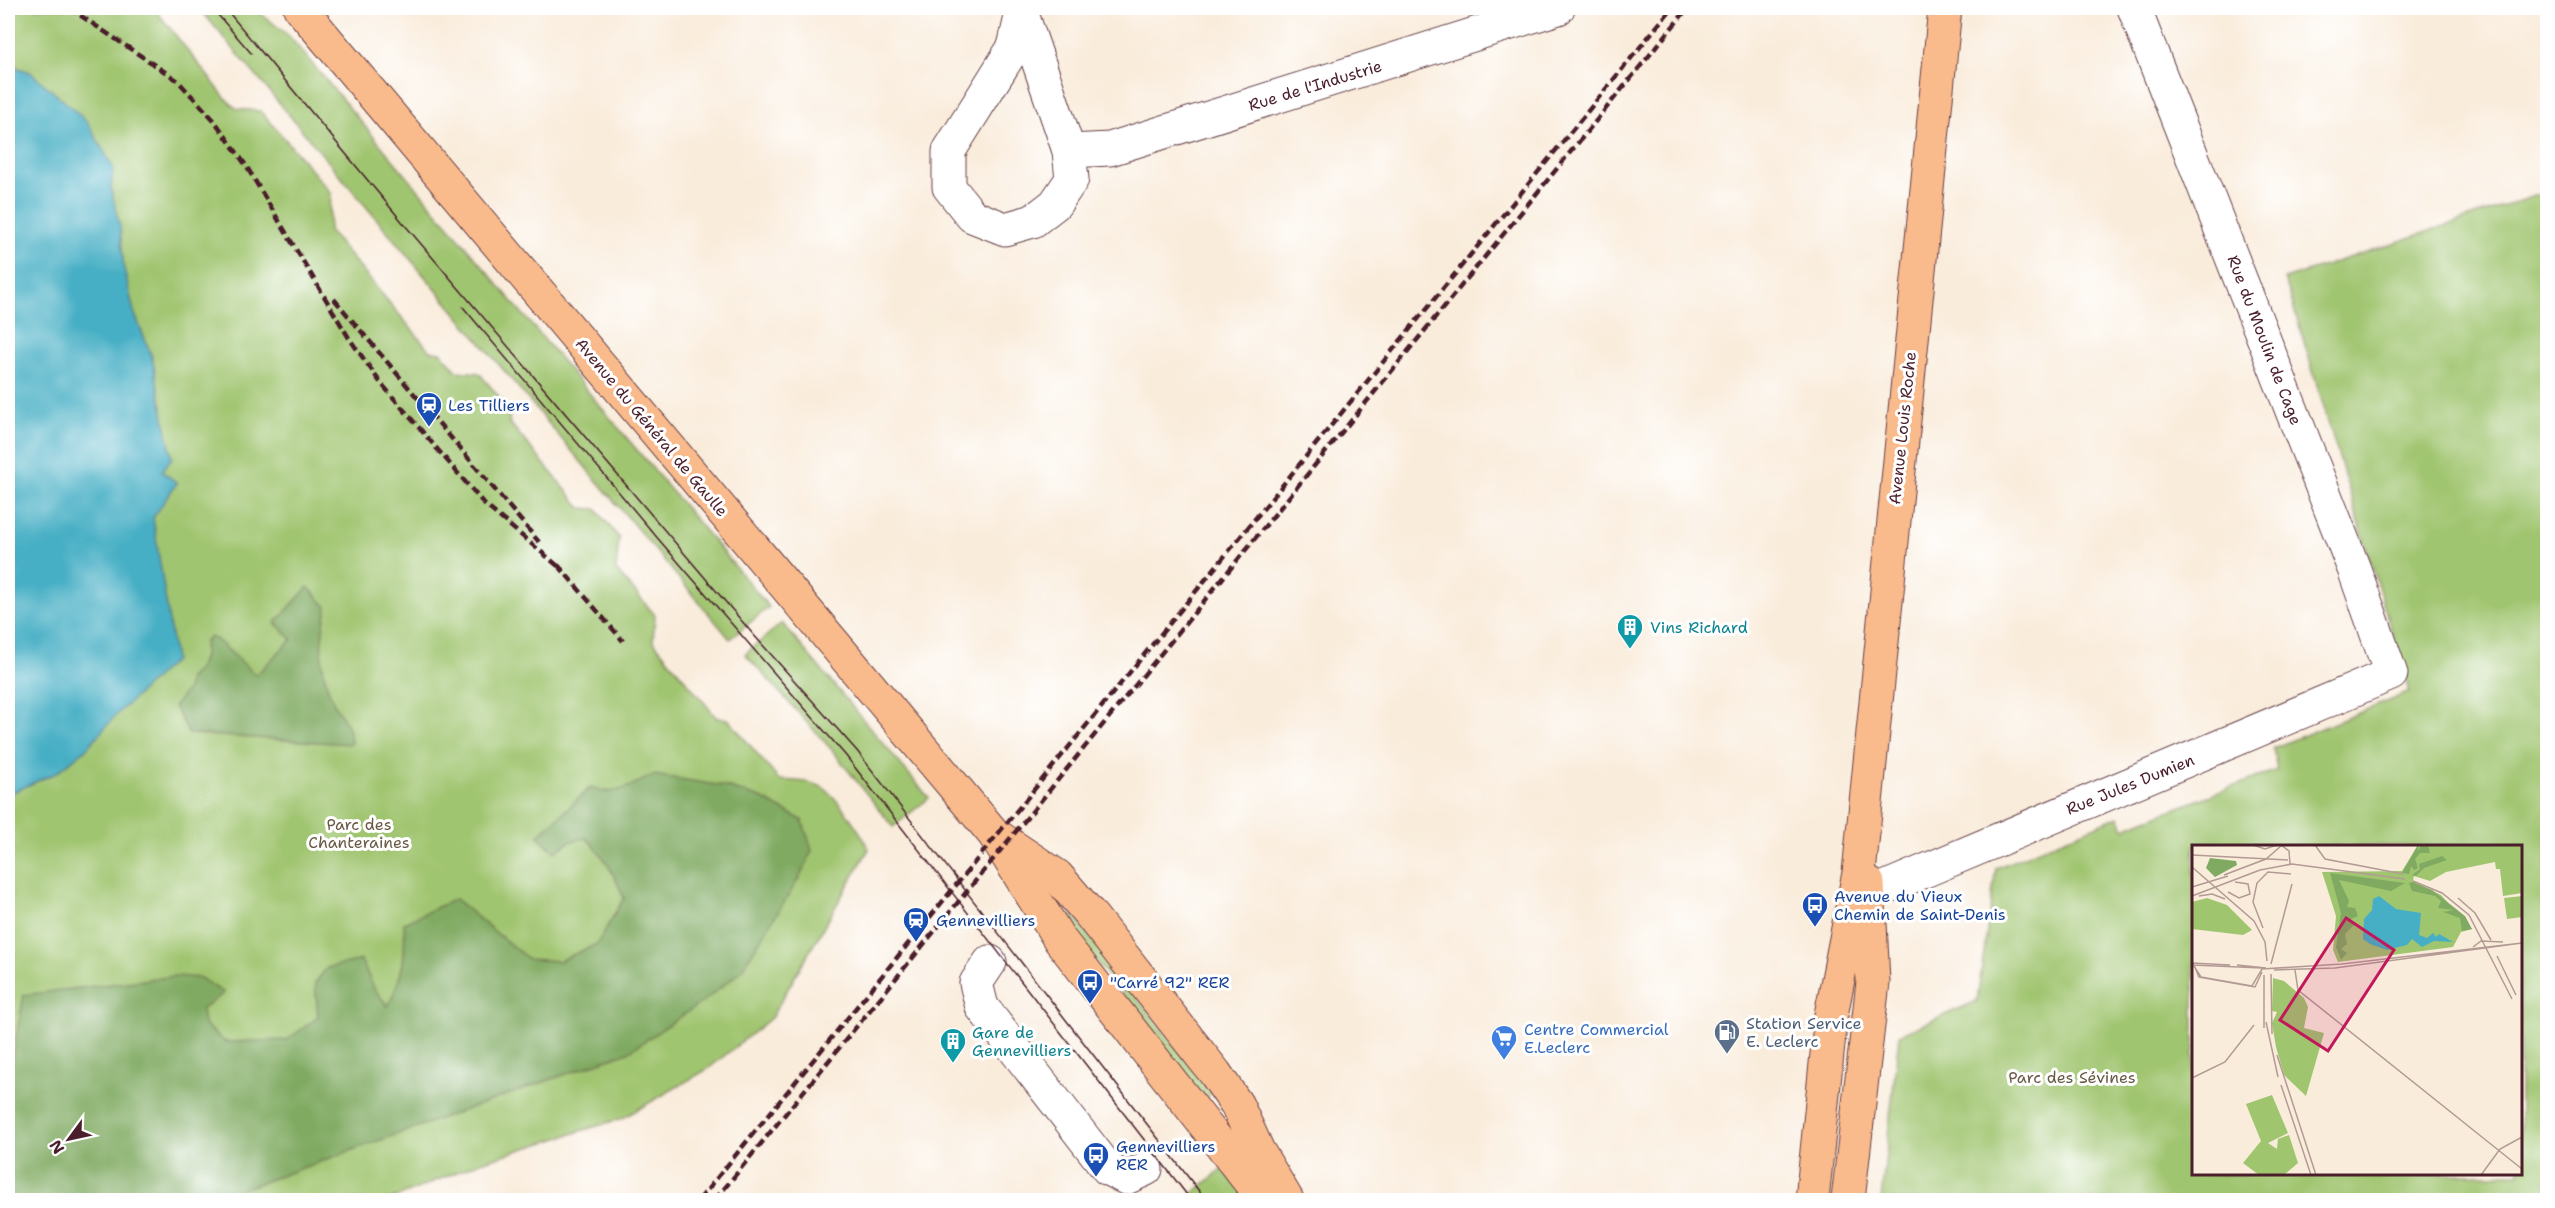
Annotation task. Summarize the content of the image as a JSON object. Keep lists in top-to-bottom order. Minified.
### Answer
{"streets":{"main road":["Avenue du Général de Gaulle","Avenue Louis Roche"],"street":["Rue de l'Industrie","Rue du Moulin de Cage","Rue Jules Dumien"]},"crossings":[["Rue du Moulin de Cage","Rue Jules Dumien"],["Avenue Louis Roche","Rue Jules Dumien"]],"parks":["Parc des Chanteraines","Parc des Sévines"],"places":{"station":["Les Tilliers","Gennevilliers"],"building":["Vins Richard","Gare de Gennevilliers"],"bus stop":["Avenue du Vieux Chemin de Saint-Denis","\"Carré 92\" RER","Gennevilliers RER"],"fuel station":["Station Service E. Leclerc"],"supermarket":["Centre Commercial E.Leclerc"]},"north":"bottom left"}
